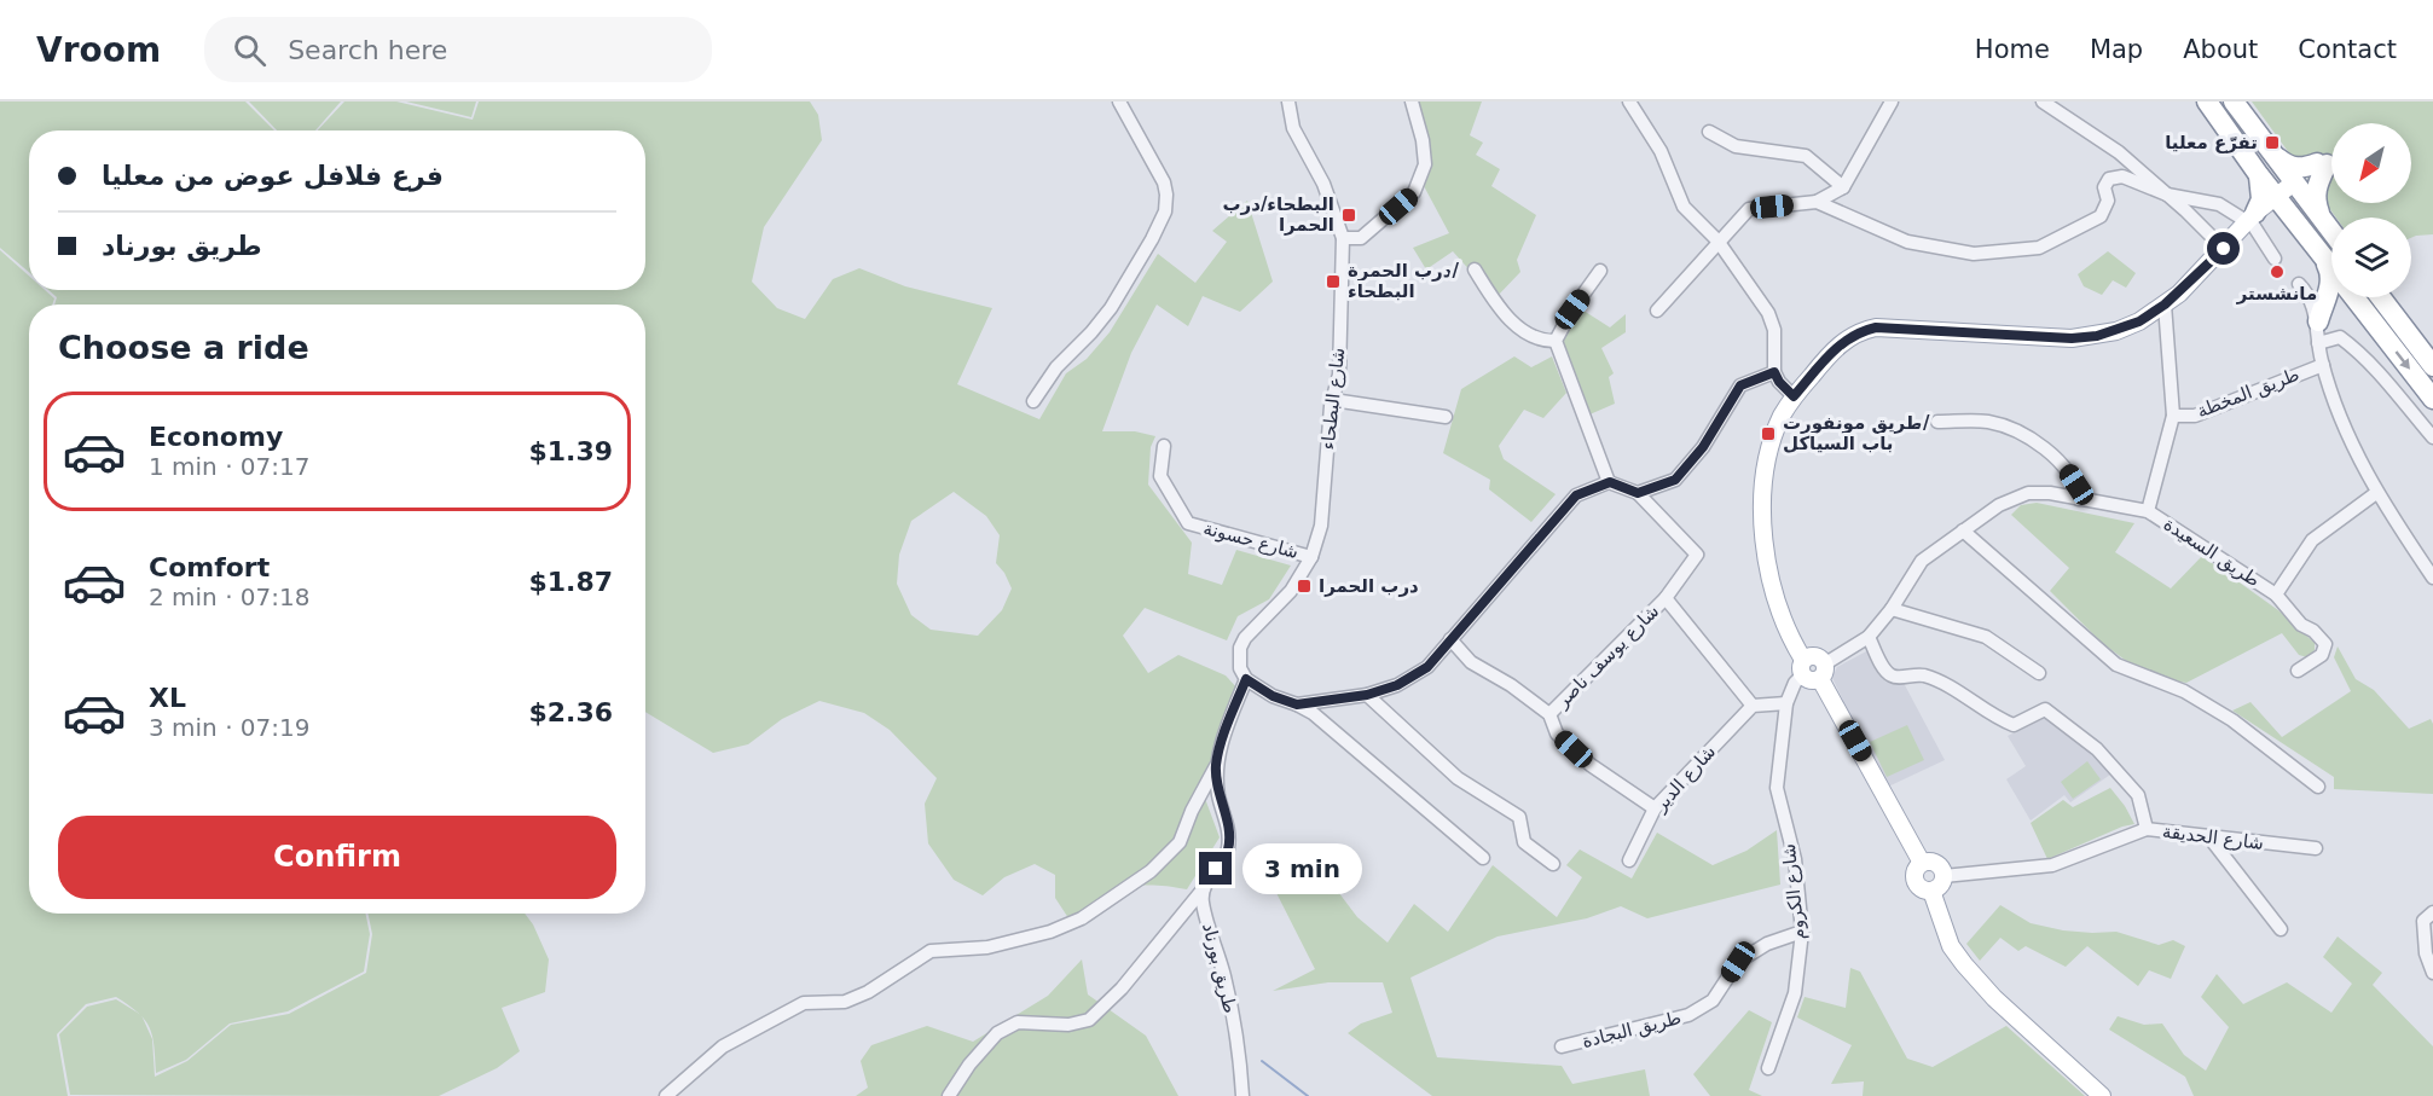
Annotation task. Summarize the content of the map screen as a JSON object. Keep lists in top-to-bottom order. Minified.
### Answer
{"streets":{"street":["طريق المخطة","شارع البطحاء","شارع حسونة","طريق السعيدة","شارع يوسف ناصر","شارع الدير","شارع الحديقة","شارع الكروم","طريق بورناد","طريق البجادة"]},"crossings":[["طريق المخطة","طريق السعيدة"],["شارع البطحاء","شارع حسونة"],["شارع يوسف ناصر","شارع الدير"],["شارع الكروم","طريق البجادة"]],"places":{"transit":["تفرّع معليا","البطحاء/درب الحمرا","درب الحمرة/ البطحاء","طريق مونفورت/ باب السياكل","درب الحمرا"],"other":["مانشستر"]},"north":"bottom left","page":{"header":"Vroom","search":"Search here","nav":["Home","Map","About","Contact"],"banner":["فرع فلافل عوض من معليا","طريق بورناد"],"heading":"Choose a ride","list":[{"name":"Economy","note":"1 min · 07:17","value":"$1.39"},{"name":"Comfort","note":"2 min · 07:18","value":"$1.87"},{"name":"XL","note":"3 min · 07:19","value":"$2.36"}],"buttons":"Confirm","bubble":"3 min"}}
